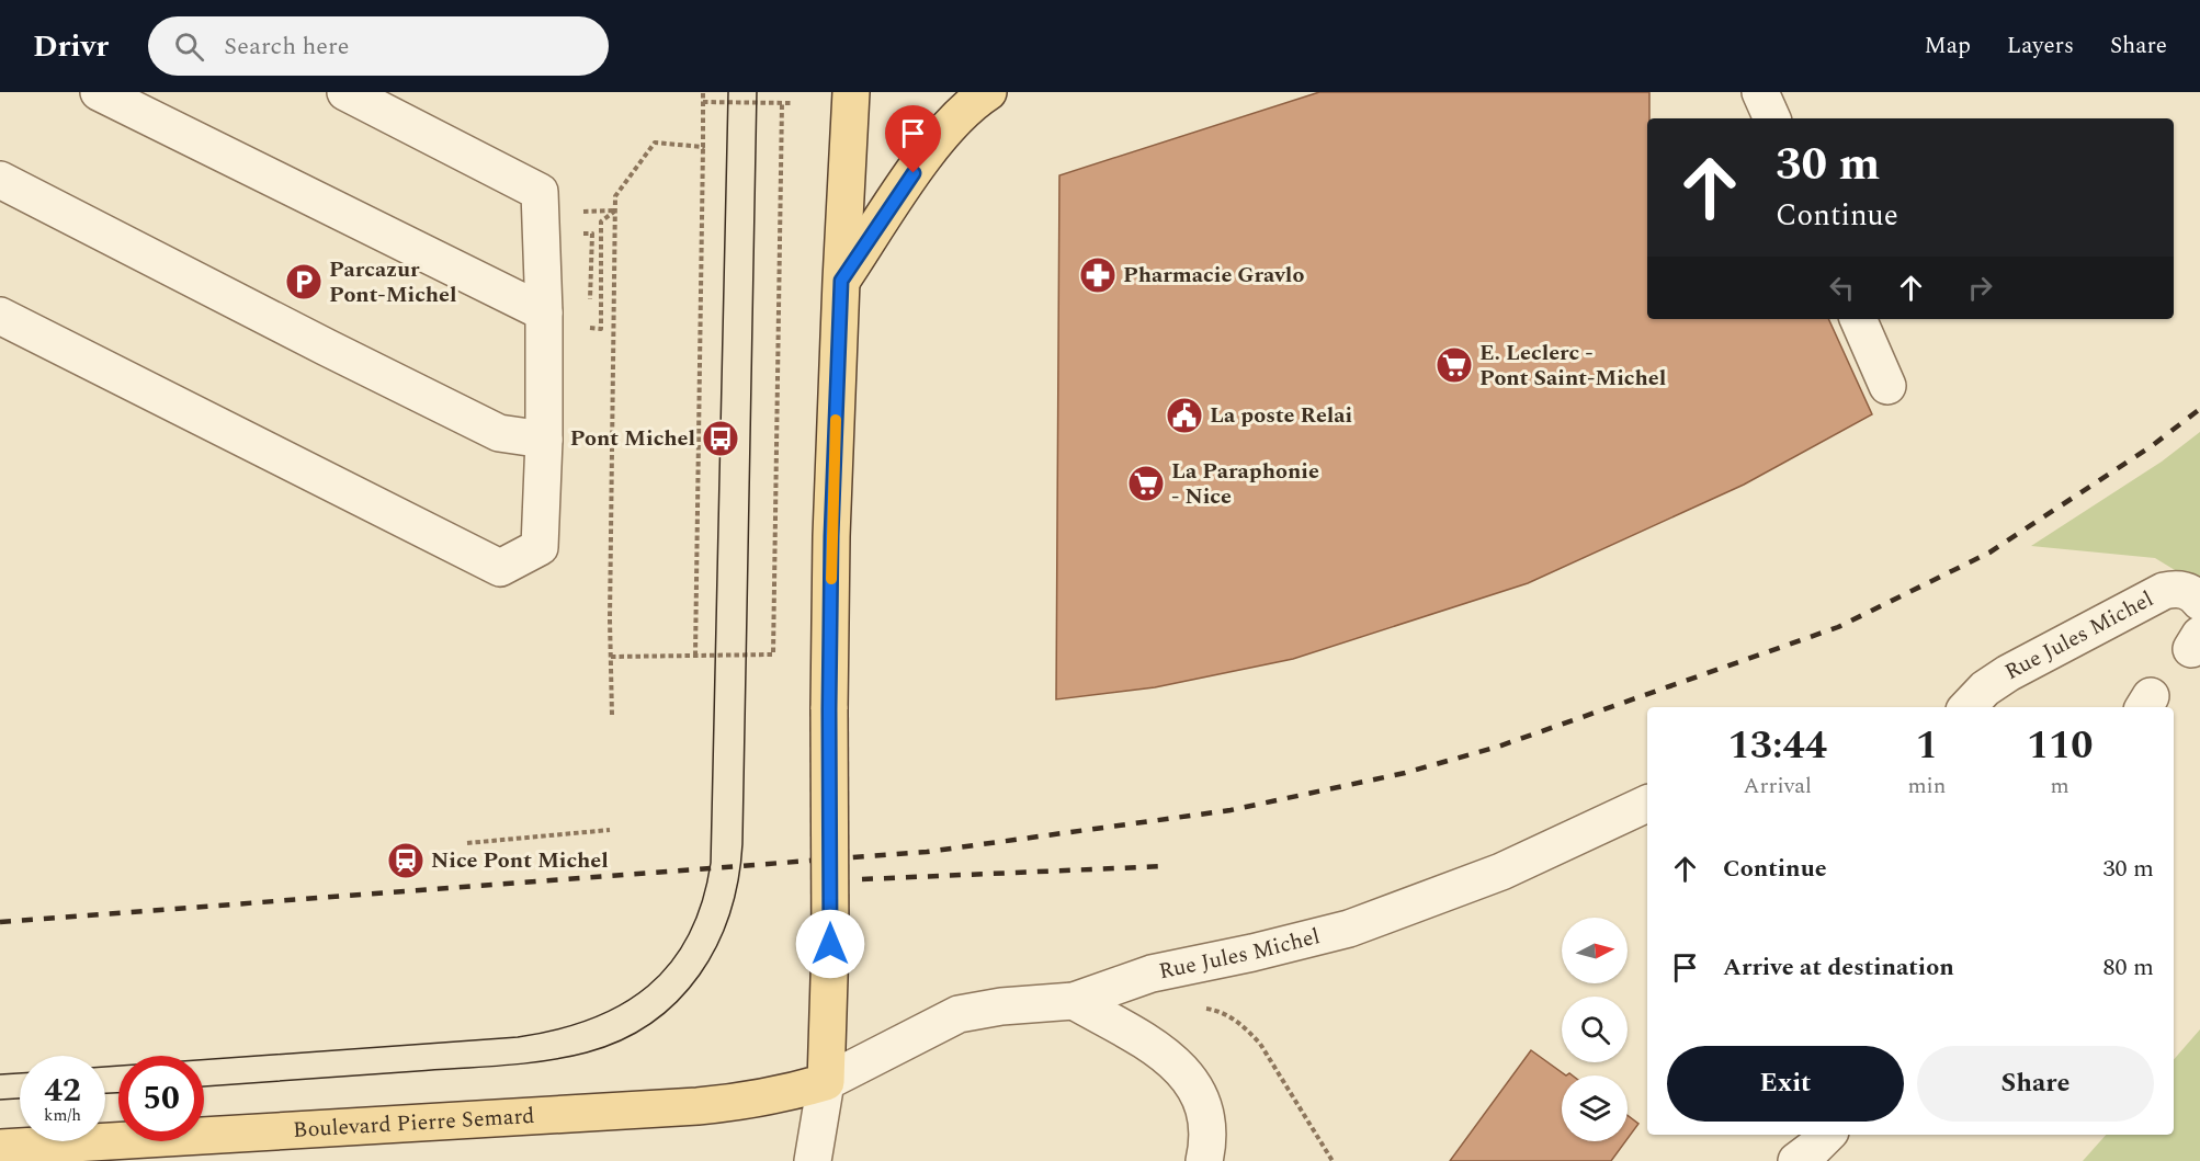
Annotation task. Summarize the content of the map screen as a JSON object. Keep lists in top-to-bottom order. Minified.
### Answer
{"streets":{"main road":["Boulevard Pierre Semard"],"street":["Rue Jules Michel"]},"crossings":[["Rue Jules Michel","Boulevard Pierre Semard"]],"places":{"pharmacy":["Pharmacie Gravlo"],"parking":["Parcazur Pont-Michel"],"supermarket":["E. Leclerc - Pont Saint-Michel","La Paraphonie - Nice"],"public building":["La poste Relai"],"bus stop":["Pont Michel"],"station":["Nice Pont Michel"]},"north":"right","page":{"header":"Drivr","search":"Search here","nav":["Map","Layers","Share"],"turn":["30 m","Continue"],"eta":["13:44","Arrival","1","min","110","m"],"list":[{"name":"Continue","value":"30 m"},{"name":"Arrive at destination","value":"80 m"}],"buttons":["Exit","Share"],"speed":"42 km/h","limit":"50"}}
